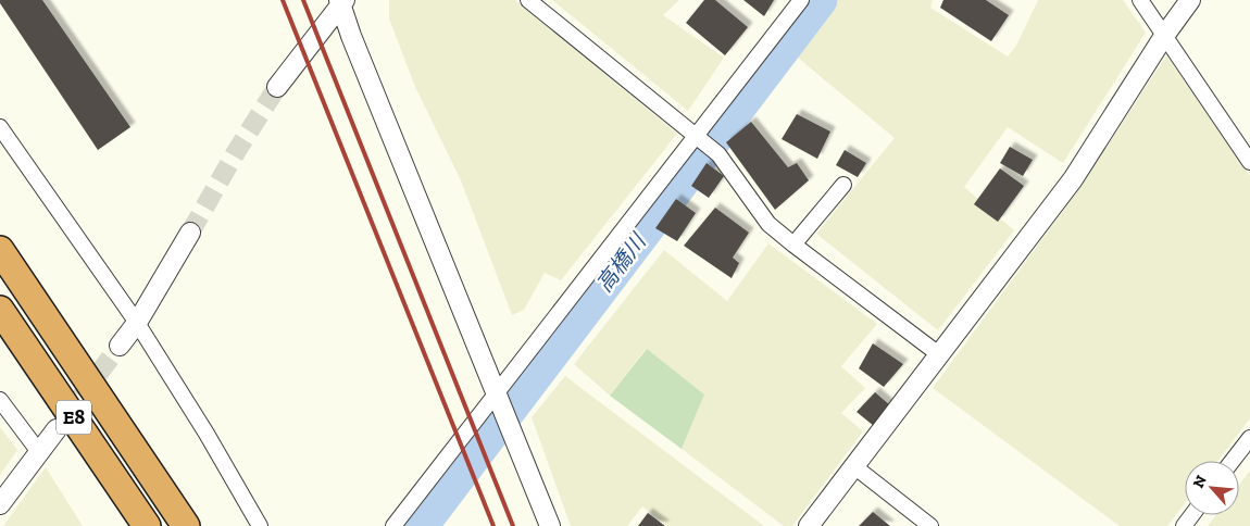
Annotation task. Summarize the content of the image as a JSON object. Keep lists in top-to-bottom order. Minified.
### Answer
{"streets":{"highway":["E8"]},"water":["高橋川"],"north":"top left"}
